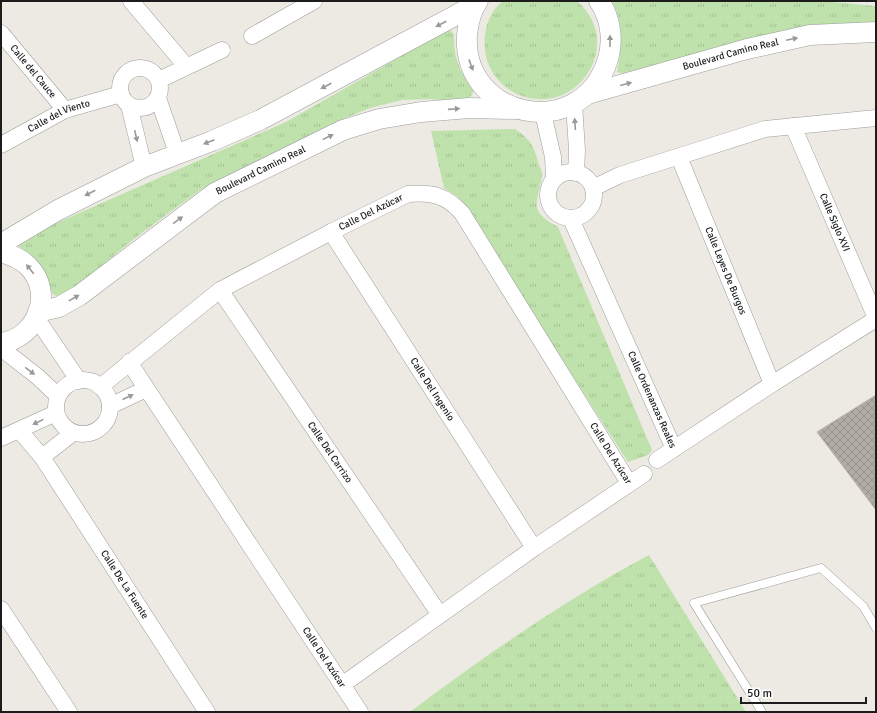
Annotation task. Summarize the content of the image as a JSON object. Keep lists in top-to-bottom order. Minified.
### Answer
{"streets":{"street":["Boulevard Camino Real","Calle del Cauce","Calle del Viento","Calle Del Azúcar","Calle Siglo XVI","Calle Leyes De Burgos","Calle Del Ingenio","Calle Ordenanzas Reales","Calle Del Carrizo","Calle De La Fuente"]},"crossings":[["Calle del Cauce","Calle del Viento"],["Calle Del Azúcar","Calle Del Ingenio"],["Calle Del Azúcar","Calle Del Carrizo"],["Calle Siglo XVI","Calle Ordenanzas Reales"],["Calle Leyes De Burgos","Calle Ordenanzas Reales"]],"scale_bar":"50 m"}
